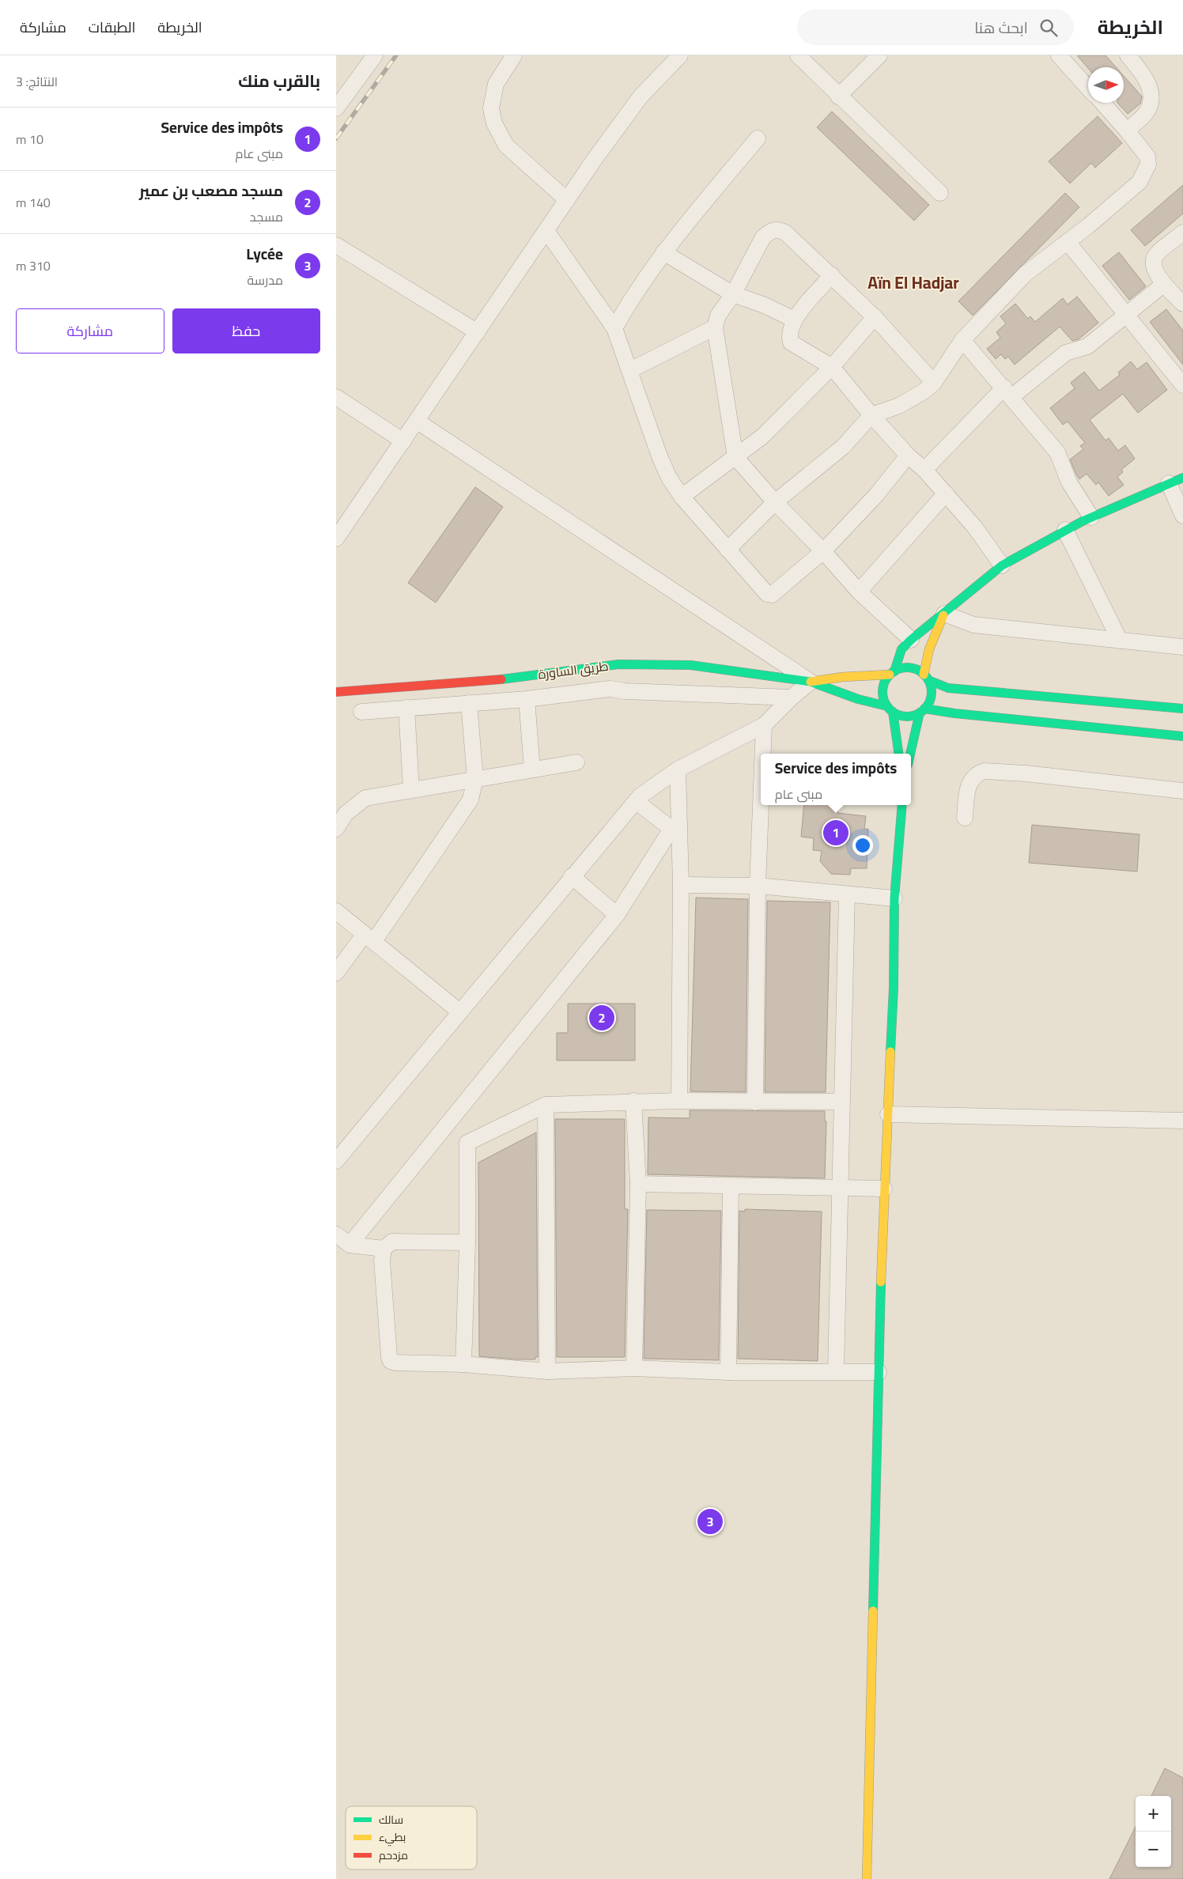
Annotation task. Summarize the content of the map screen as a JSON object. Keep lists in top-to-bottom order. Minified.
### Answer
{"streets":{"main road":["طريق الساورة"]},"districts":["Aïn El Hadjar"],"legend":["سالك","بطيء","مزدحم"],"north":"right","page":{"header":"الخريطة","search":"ابحث هنا","nav":["الخريطة","الطبقات","مشاركة"],"heading":["بالقرب منك","النتائج: 3"],"list":[{"mark":"1","name":"Service des impôts","note":"مبنى عام","value":"10 m"},{"mark":"2","name":"مسجد مصعب بن عمير","note":"مسجد","value":"140 m"},{"mark":"3","name":"Lycée","note":"مدرسة","value":"310 m"}],"buttons":["حفظ","مشاركة"],"popup":["Service des impôts","مبنى عام"],"pins":["1","2","3"],"map_buttons":["+","−"]}}
